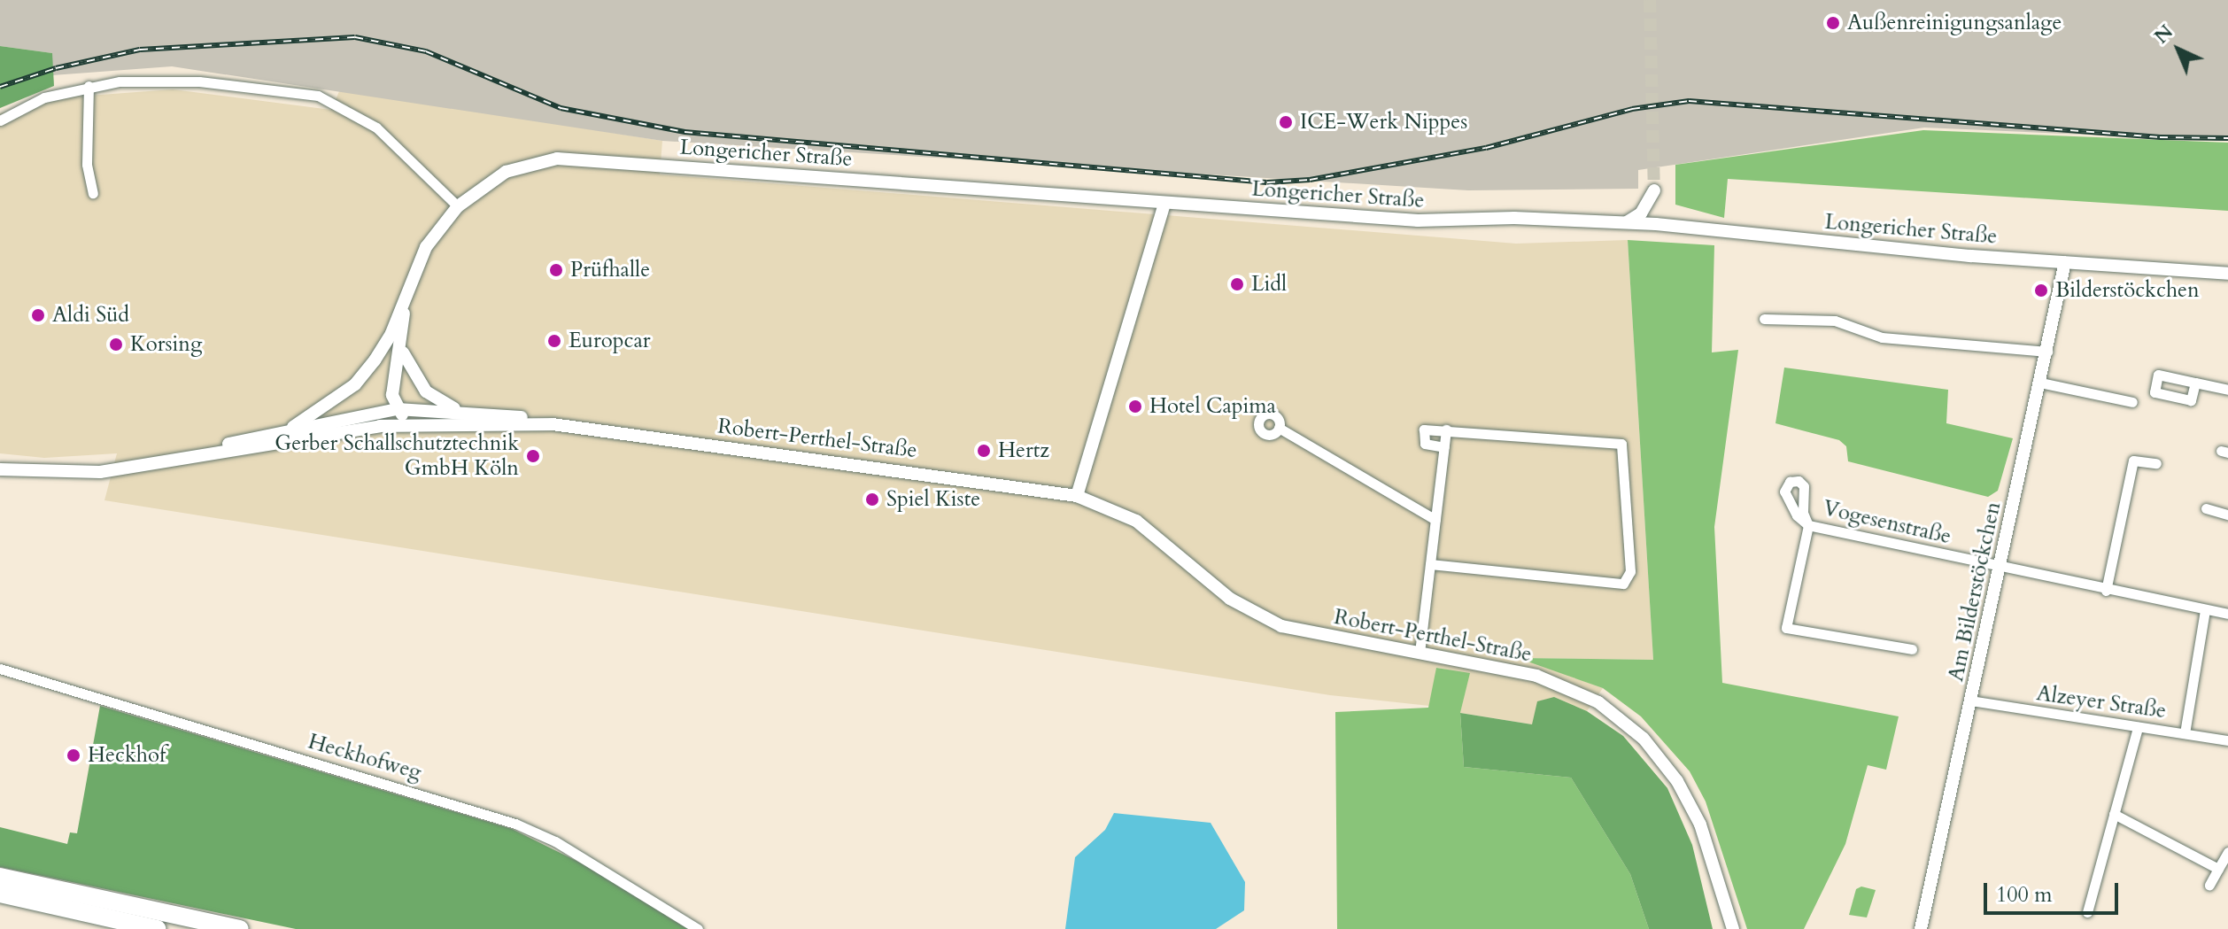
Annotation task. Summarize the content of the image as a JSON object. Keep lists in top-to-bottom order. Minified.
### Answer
{"streets":{"street":["Longericher Straße","Robert-Perthel-Straße","Vogesenstraße","Am Bilderstöckchen","Alzeyer Straße","Heckhofweg"]},"crossings":[["Longericher Straße","Robert-Perthel-Straße"],["Longericher Straße","Am Bilderstöckchen"],["Vogesenstraße","Am Bilderstöckchen"],["Am Bilderstöckchen","Alzeyer Straße"]],"places":["Außenreinigungsanlage","ICE-Werk Nippes","Prüfhalle","Lidl","Bilderstöckchen","Aldi Süd","Europcar","Korsing","Hotel Capima","Hertz","Gerber Schallschutztechnik GmbH Köln","Spiel Kiste","Heckhof"],"scale_bar":"100 m","north":"top left"}
